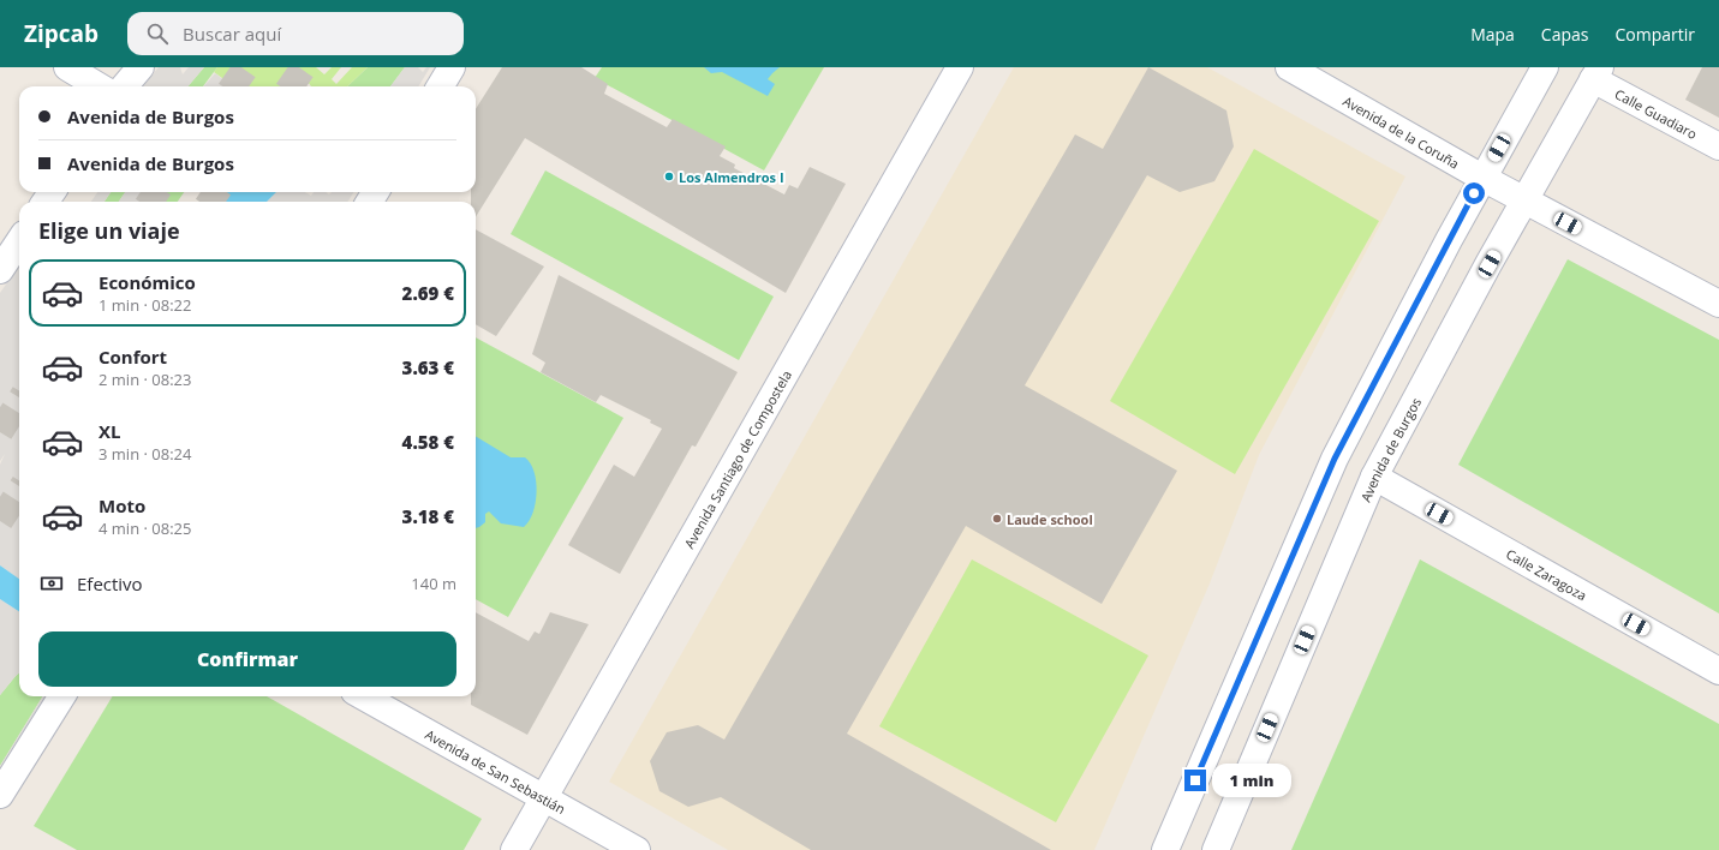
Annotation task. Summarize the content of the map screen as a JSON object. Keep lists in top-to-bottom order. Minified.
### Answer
{"streets":{"street":["Calle Guadiaro","Avenida de la Coruña","Avenida de Burgos","Avenida Santiago de Compostela","Calle Zaragoza","Avenida de San Sebastián"]},"crossings":[["Calle Guadiaro","Avenida de Burgos"],["Avenida de la Coruña","Avenida de Burgos"],["Avenida de Burgos","Calle Zaragoza"],["Avenida Santiago de Compostela","Avenida de San Sebastián"]],"places":["Los Almendros I","Laude school"],"page":{"header":"Zipcab","search":"Buscar aquí","nav":["Mapa","Capas","Compartir"],"banner":["Avenida de Burgos","Avenida de Burgos"],"heading":"Elige un viaje","list":[{"name":"Económico","note":"1 min · 08:22","value":"2.69 €"},{"name":"Confort","note":"2 min · 08:23","value":"3.63 €"},{"name":"XL","note":"3 min · 08:24","value":"4.58 €"},{"name":"Moto","note":"4 min · 08:25","value":"3.18 €"}],"pay":["Efectivo","140 m"],"buttons":"Confirmar","bubble":"1 min"}}
